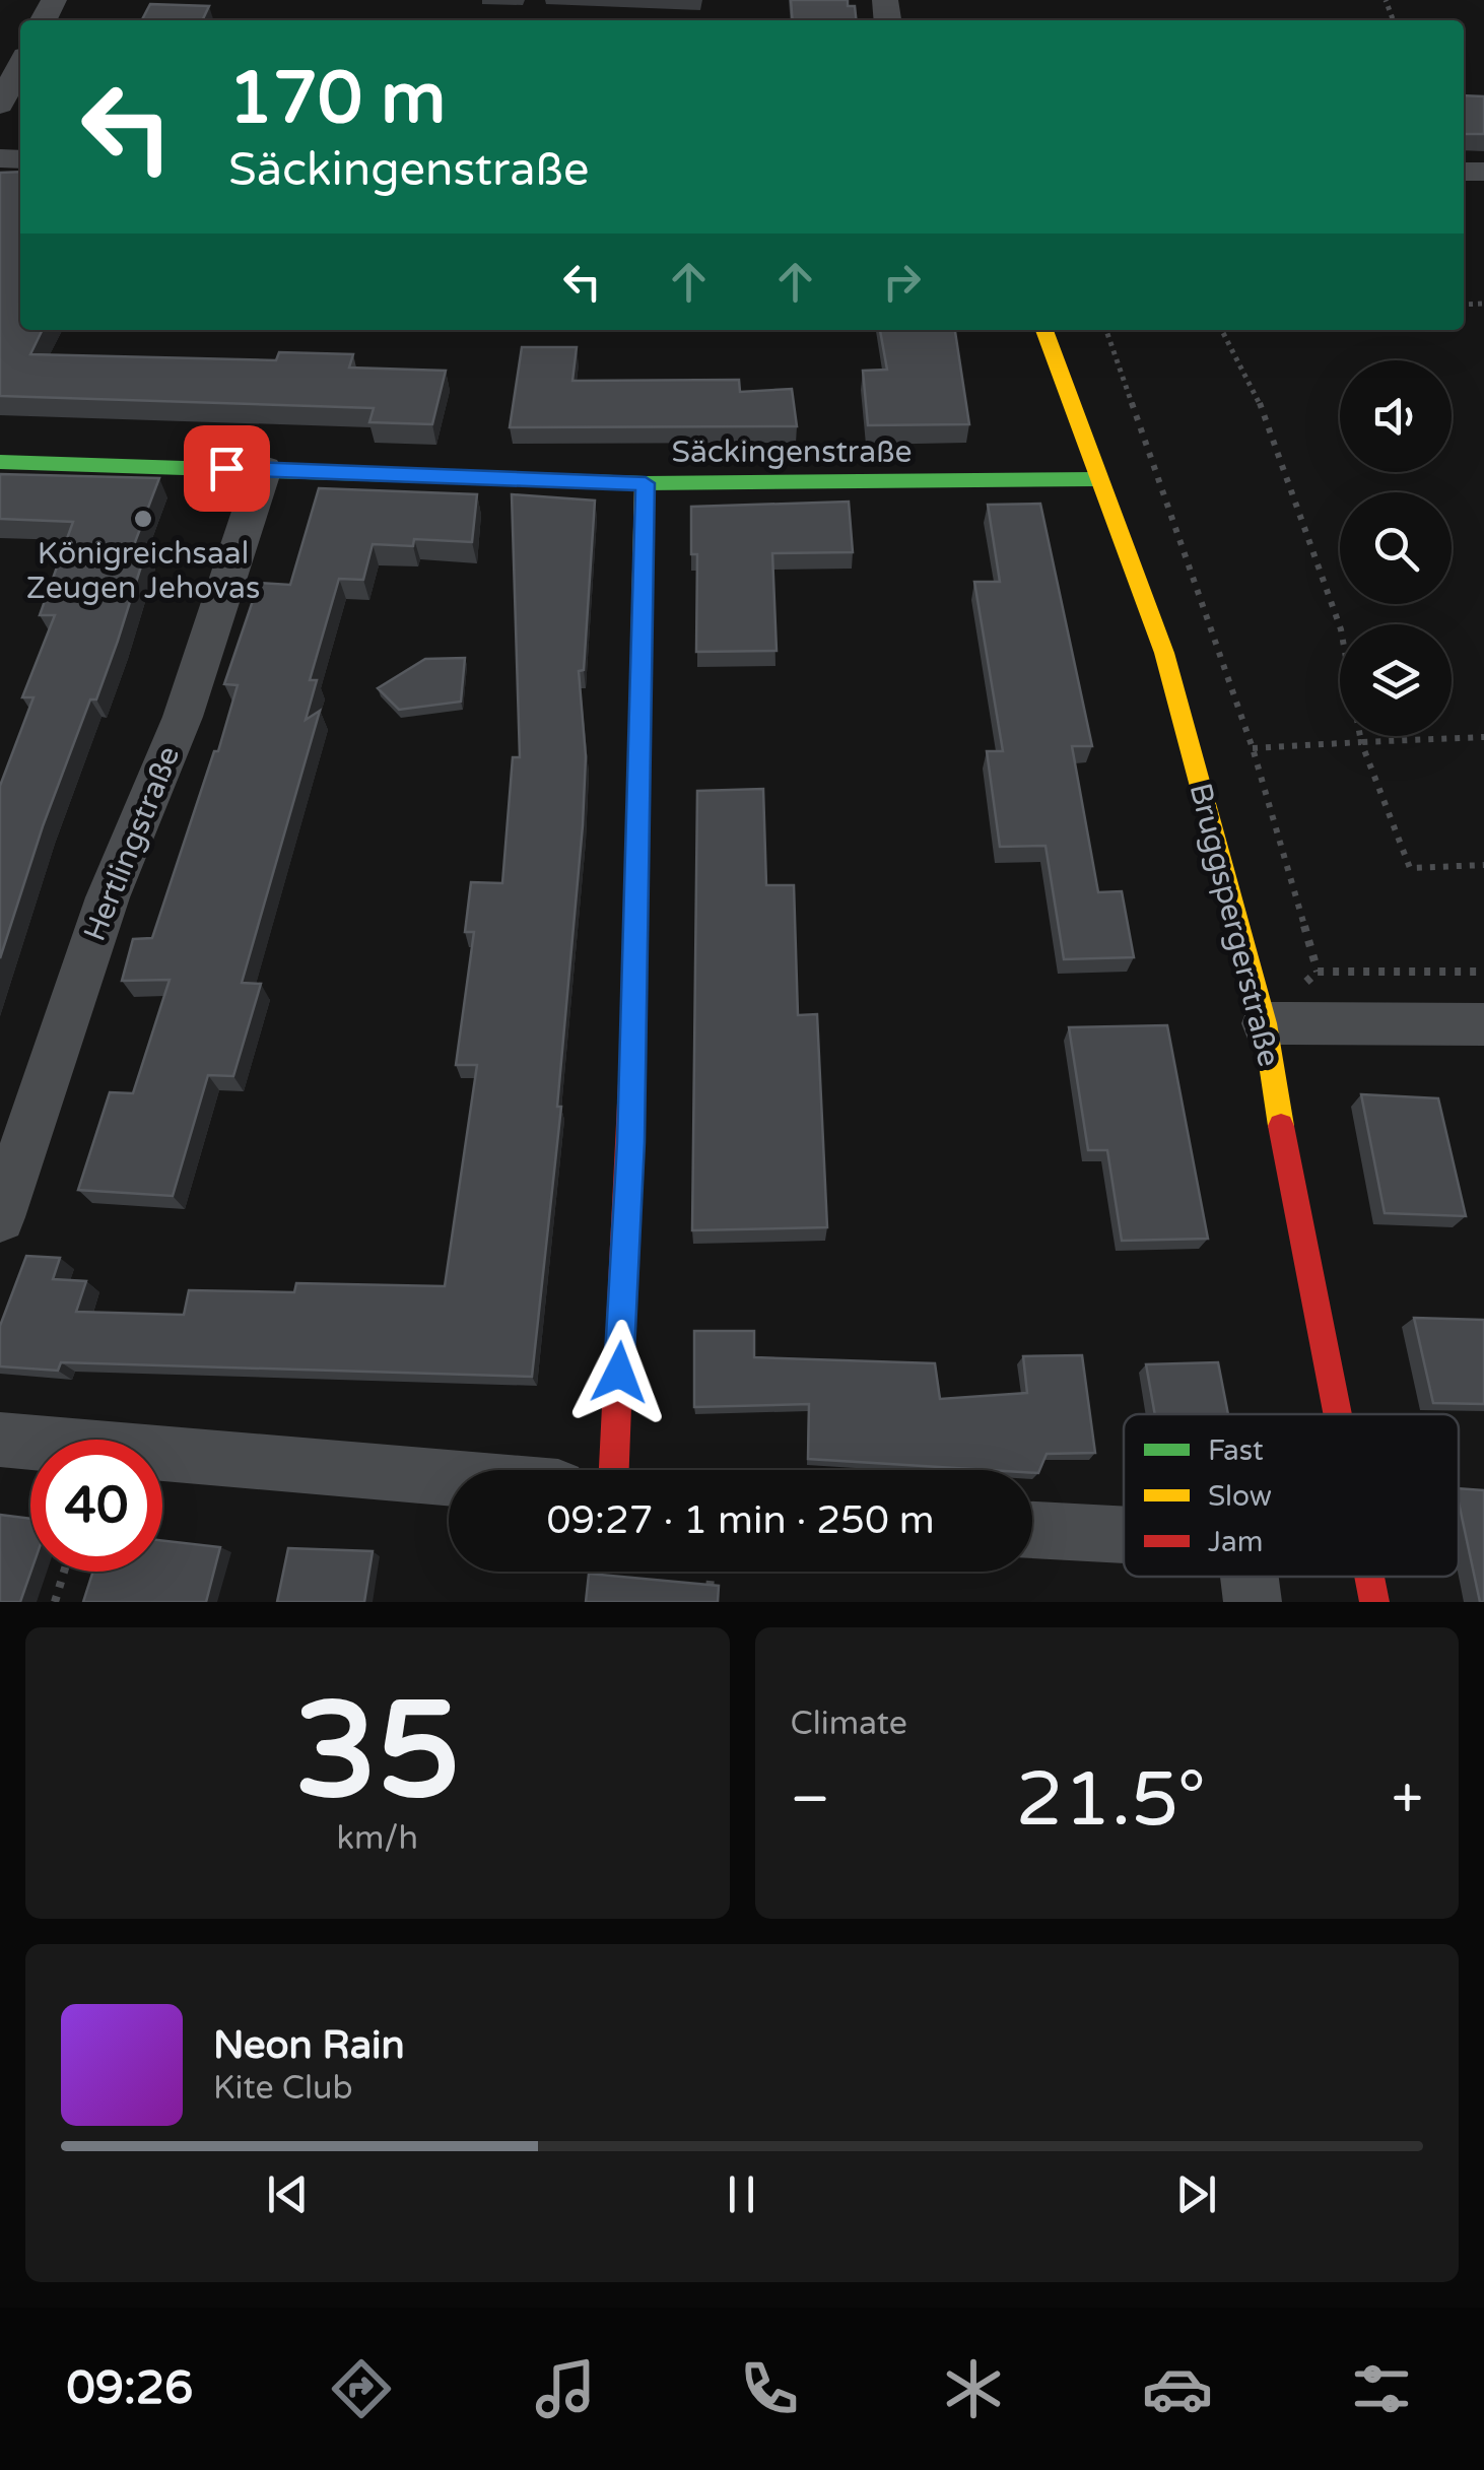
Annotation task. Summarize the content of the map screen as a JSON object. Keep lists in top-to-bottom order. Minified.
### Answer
{"streets":{"street":["Säckingenstraße","Hertlingstraße","Bruggspergerstraße"]},"crossings":[["Säckingenstraße","Hertlingstraße"],["Säckingenstraße","Bruggspergerstraße"]],"places":["Königreichsaal Zeugen Jehovas"],"legend":["Fast","Slow","Jam"],"page":{"turn":["170 m","Säckingenstraße"],"limit":"40","trip":"09:27 · 1 min · 250 m","tile":[["35","km/h"],"Climate"],"heat":["−","21.5°","+"],"song":["Neon Rain","Kite Club"],"tabs":"09:26"}}
